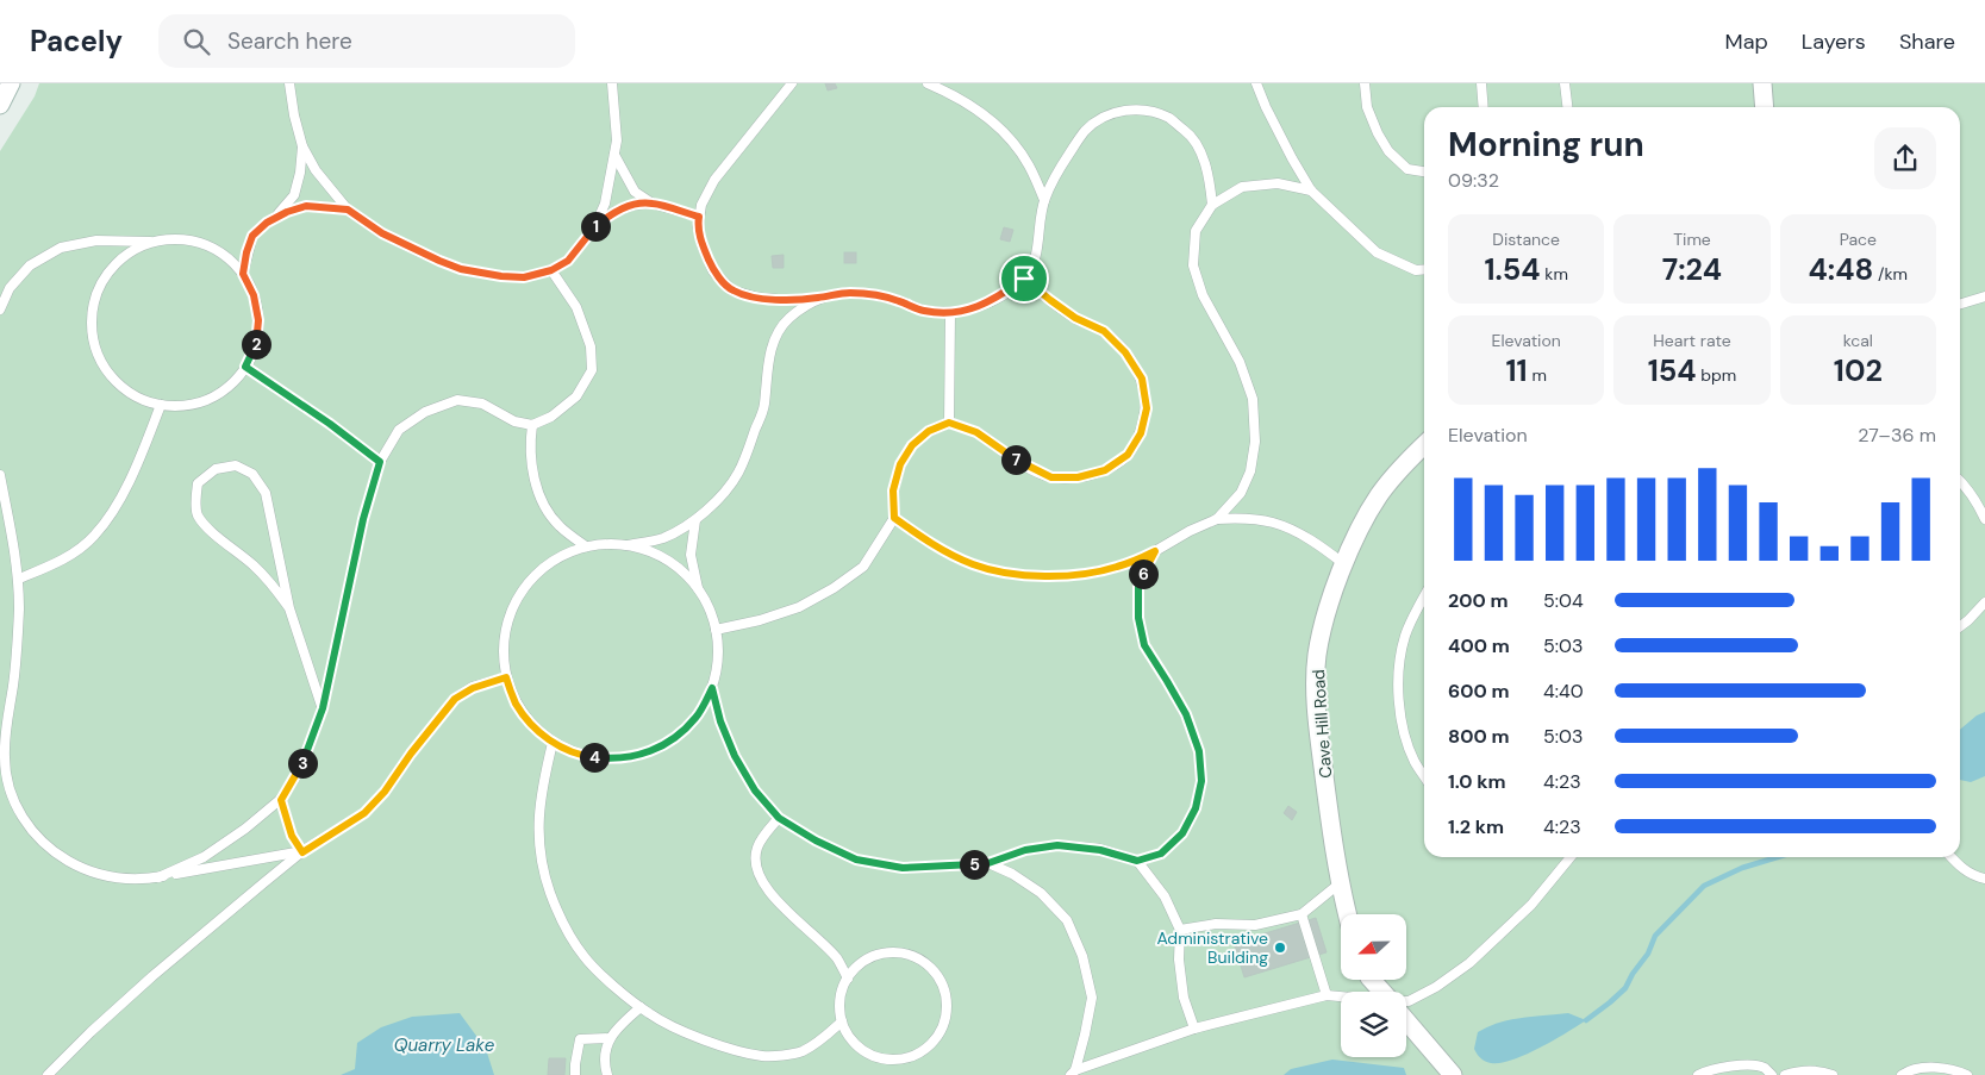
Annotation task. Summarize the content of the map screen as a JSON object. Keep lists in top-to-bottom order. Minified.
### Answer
{"streets":{"street":["Cave Hill Road"]},"water":["Quarry Lake"],"places":["Administrative Building"],"north":"left","page":{"header":"Pacely","search":"Search here","nav":["Map","Layers","Share"],"heading":["Morning run","09:32"],"stats":[["Distance","1.54 km"],["Time","7:24"],["Pace","4:48 /km"],["Elevation","11 m"],["Heart rate","154 bpm"],["kcal","102"]],"pins":["1","2","7","6","4","3","5"],"chart":["Elevation","27–36 m"],"list":[{"name":"200 m","note":"5:04"},{"name":"400 m","note":"5:03"},{"name":"600 m","note":"4:40"},{"name":"800 m","note":"5:03"},{"name":"1.0 km","note":"4:23"},{"name":"1.2 km","note":"4:23"}]}}
